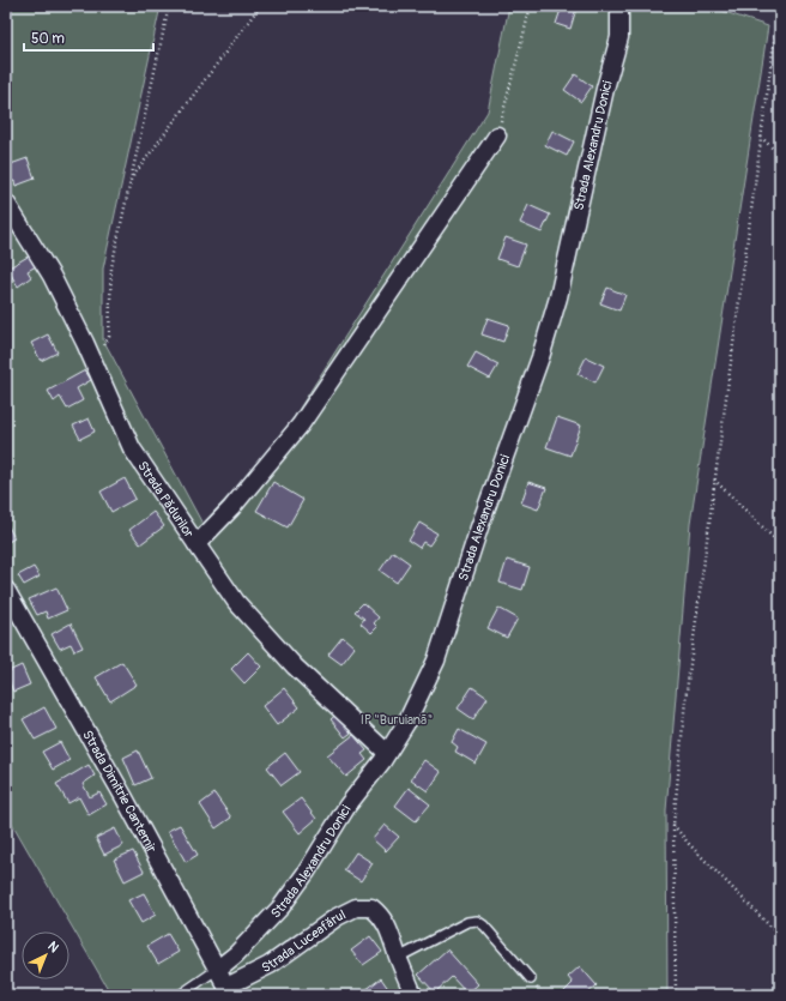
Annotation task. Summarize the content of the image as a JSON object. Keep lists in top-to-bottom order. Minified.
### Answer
{"streets":{"street":["Strada Alexandru Donici","Strada Pădurilor","Strada Dimitrie Cantemir","Strada Luceafărul"]},"crossings":[["Strada Alexandru Donici","Strada Pădurilor"],["Strada Alexandru Donici","Strada Dimitrie Cantemir"],["Strada Dimitrie Cantemir","Strada Luceafărul"]],"parks":["IP \"Buruiană\""],"scale_bar":"50 m","north":"top right"}
